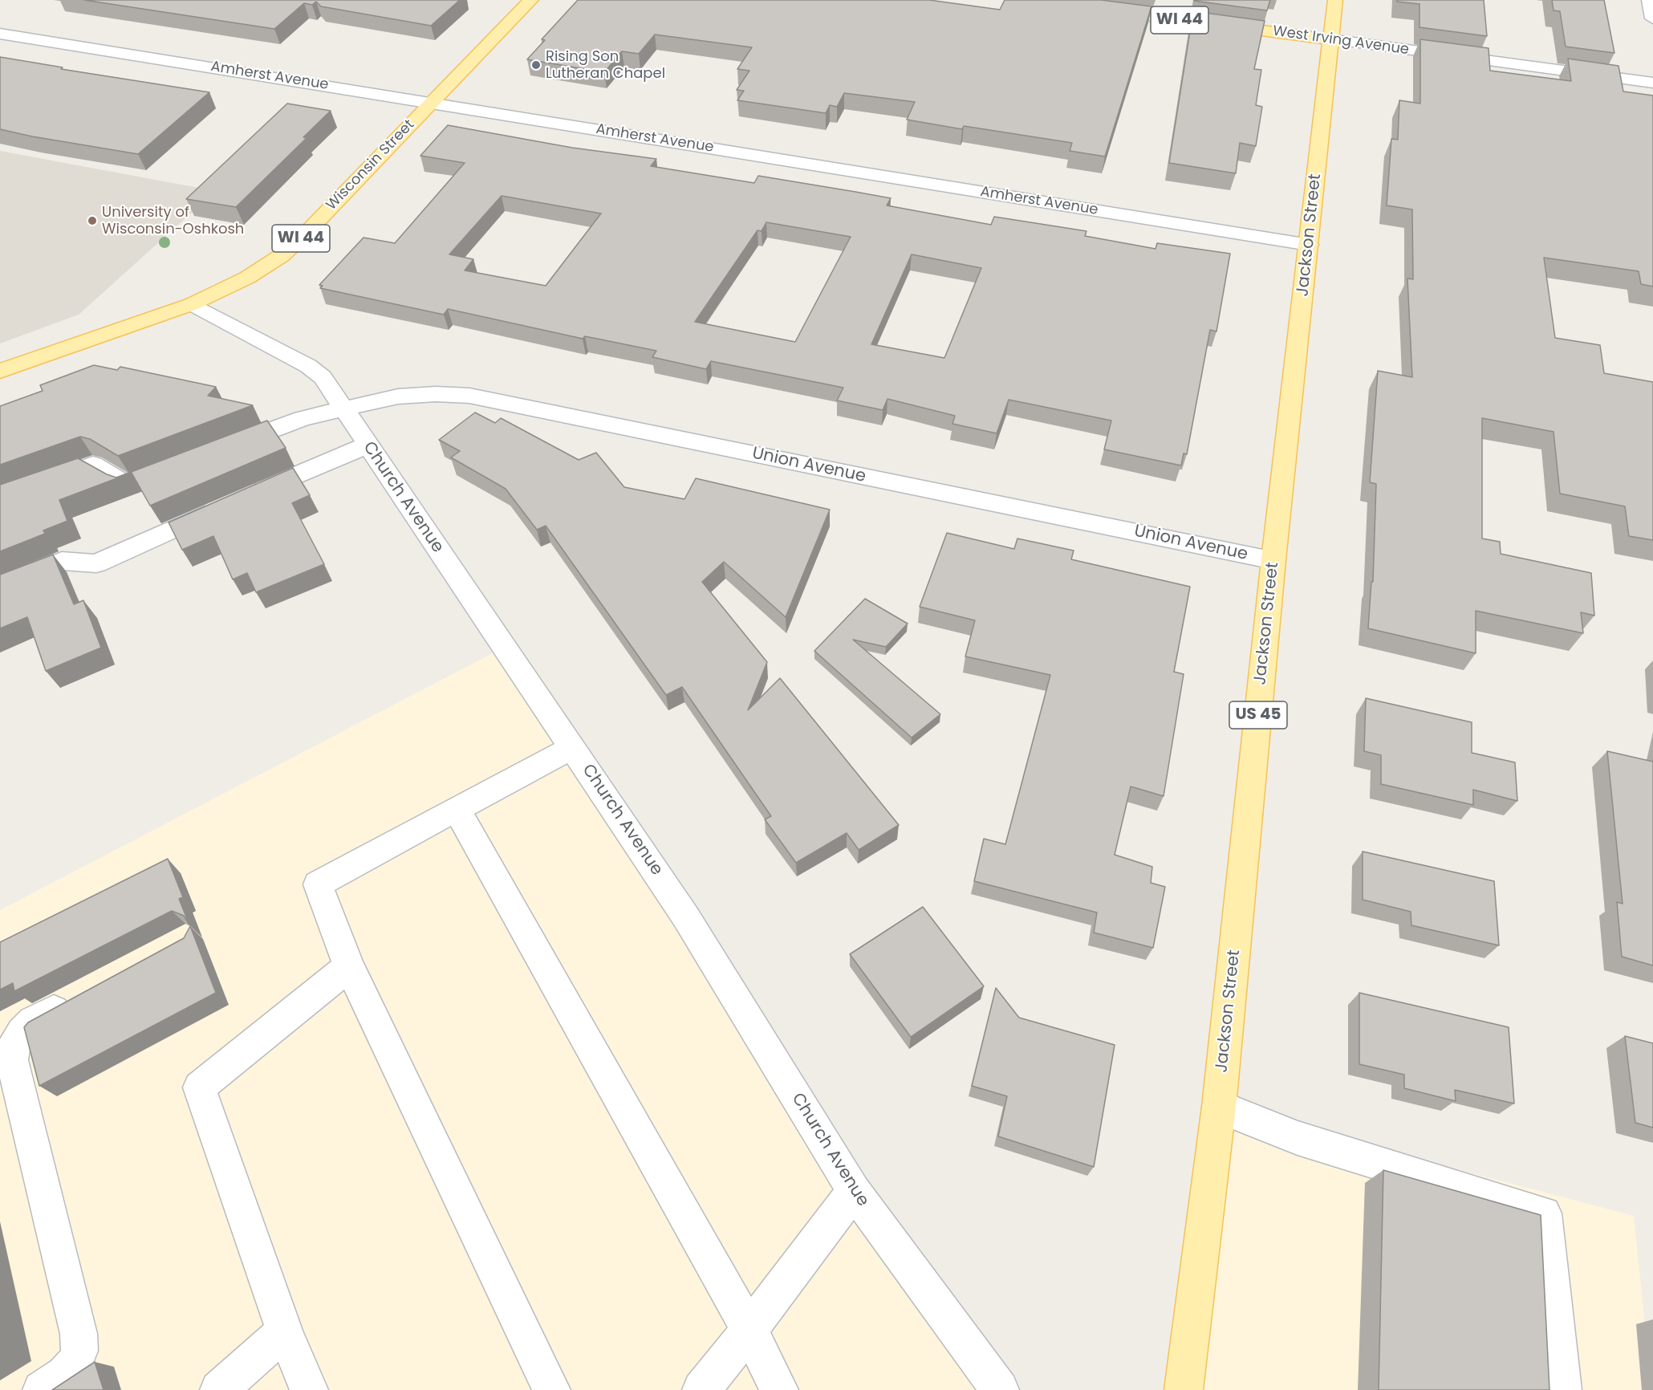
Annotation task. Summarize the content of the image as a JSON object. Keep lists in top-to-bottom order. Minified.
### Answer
{"streets":{"main road":["WI 44","West Irving Avenue","Wisconsin Street","Jackson Street","US 45"],"street":["Amherst Avenue","Union Avenue","Church Avenue"]},"crossings":[["West Irving Avenue","Jackson Street"],["Amherst Avenue","Wisconsin Street"],["Amherst Avenue","Jackson Street"],["Wisconsin Street","Church Avenue"],["Jackson Street","Union Avenue"],["Union Avenue","Church Avenue"]],"places":["Rising Son Lutheran Chapel","University of Wisconsin-Oshkosh"]}
